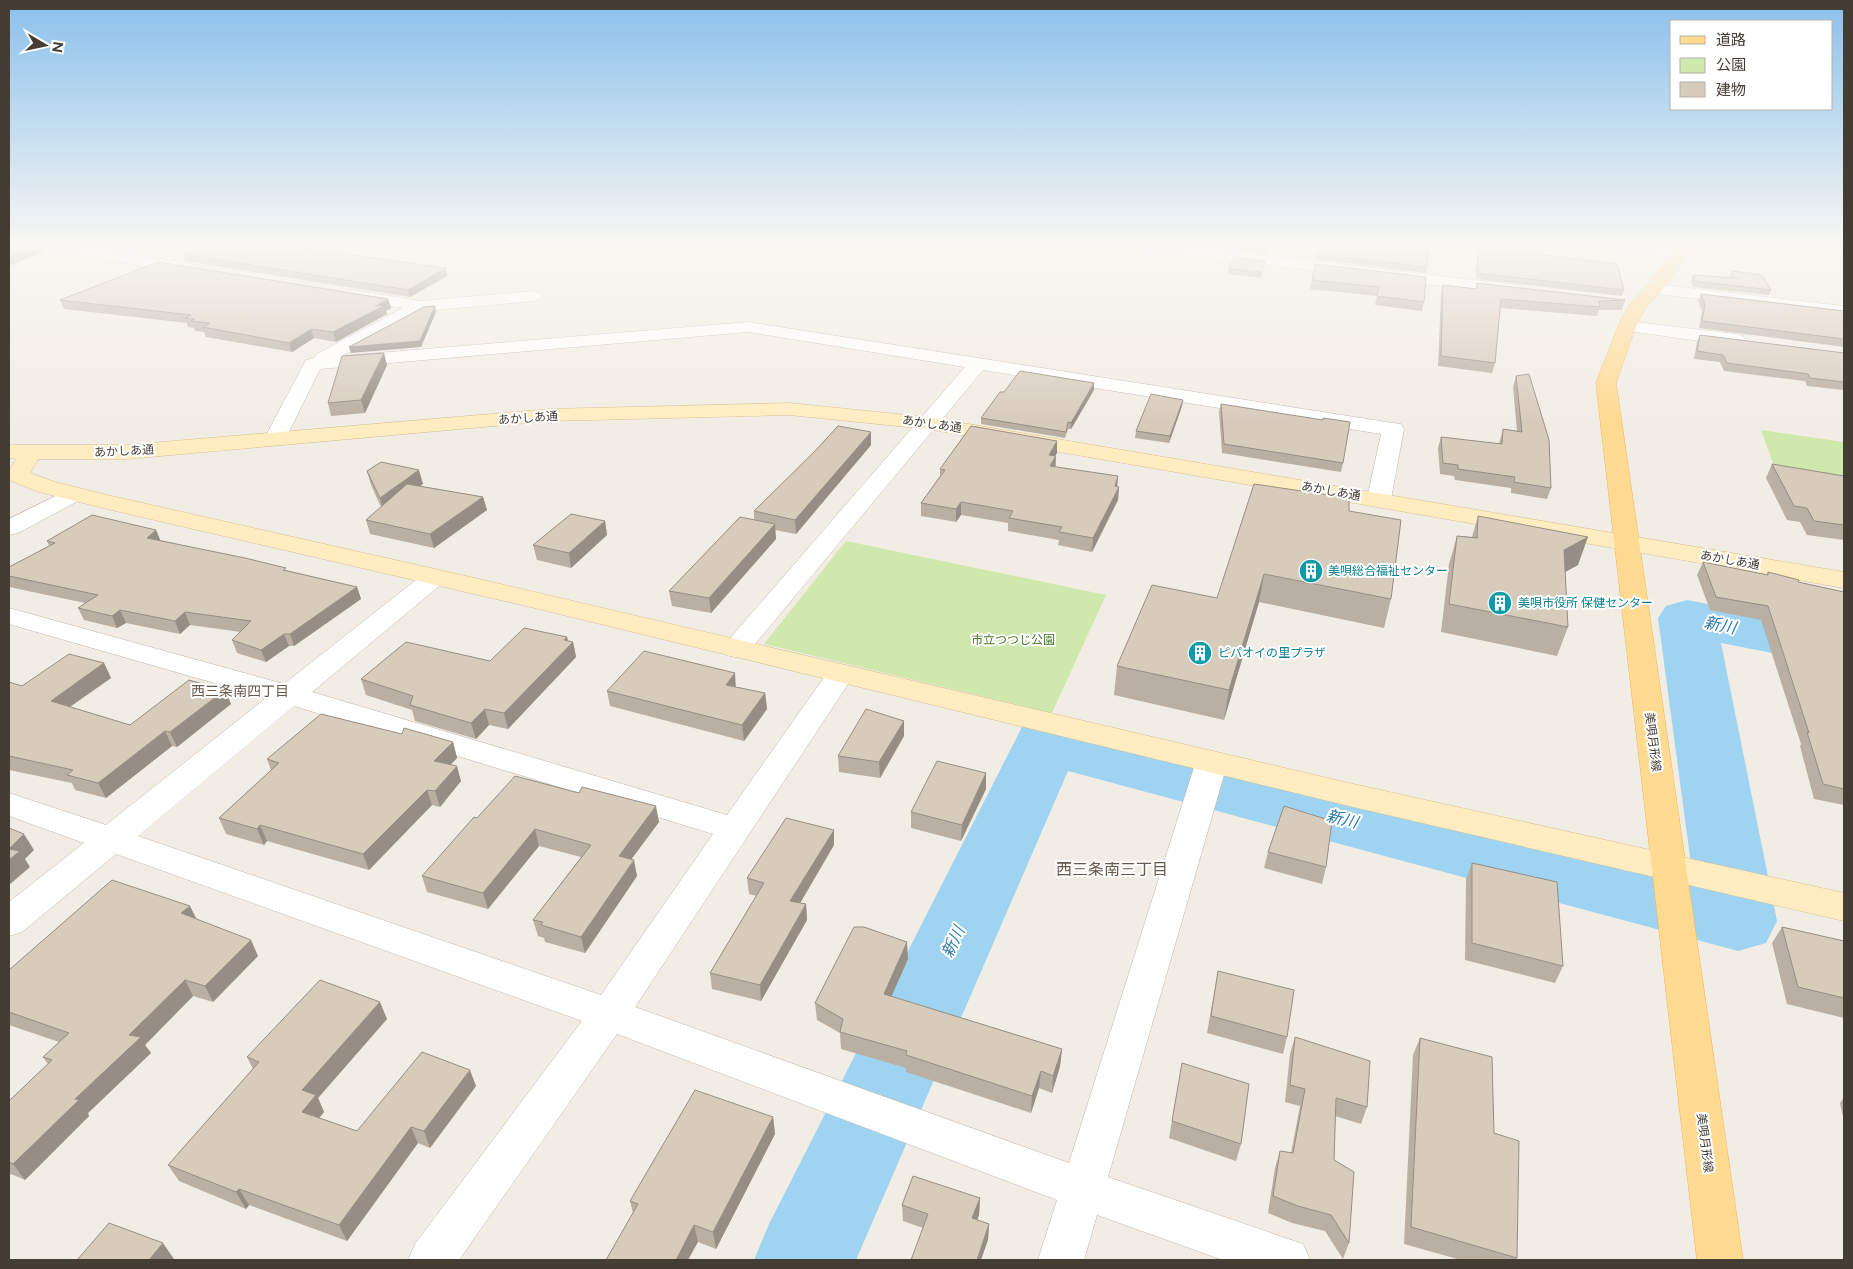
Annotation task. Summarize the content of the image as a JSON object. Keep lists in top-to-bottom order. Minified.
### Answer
{"streets":{"main road":["美唄月形線"],"street":["あかしあ通"]},"crossings":[["あかしあ通","美唄月形線"]],"districts":["西三条南四丁目","西三条南三丁目"],"water":["新川"],"parks":["市立つつじ公園"],"places":{"building":["美唄総合福祉センター","美唄市役所 保健センター","ピパオイの里プラザ"]},"legend":["道路","公園","建物"],"north":"right"}
